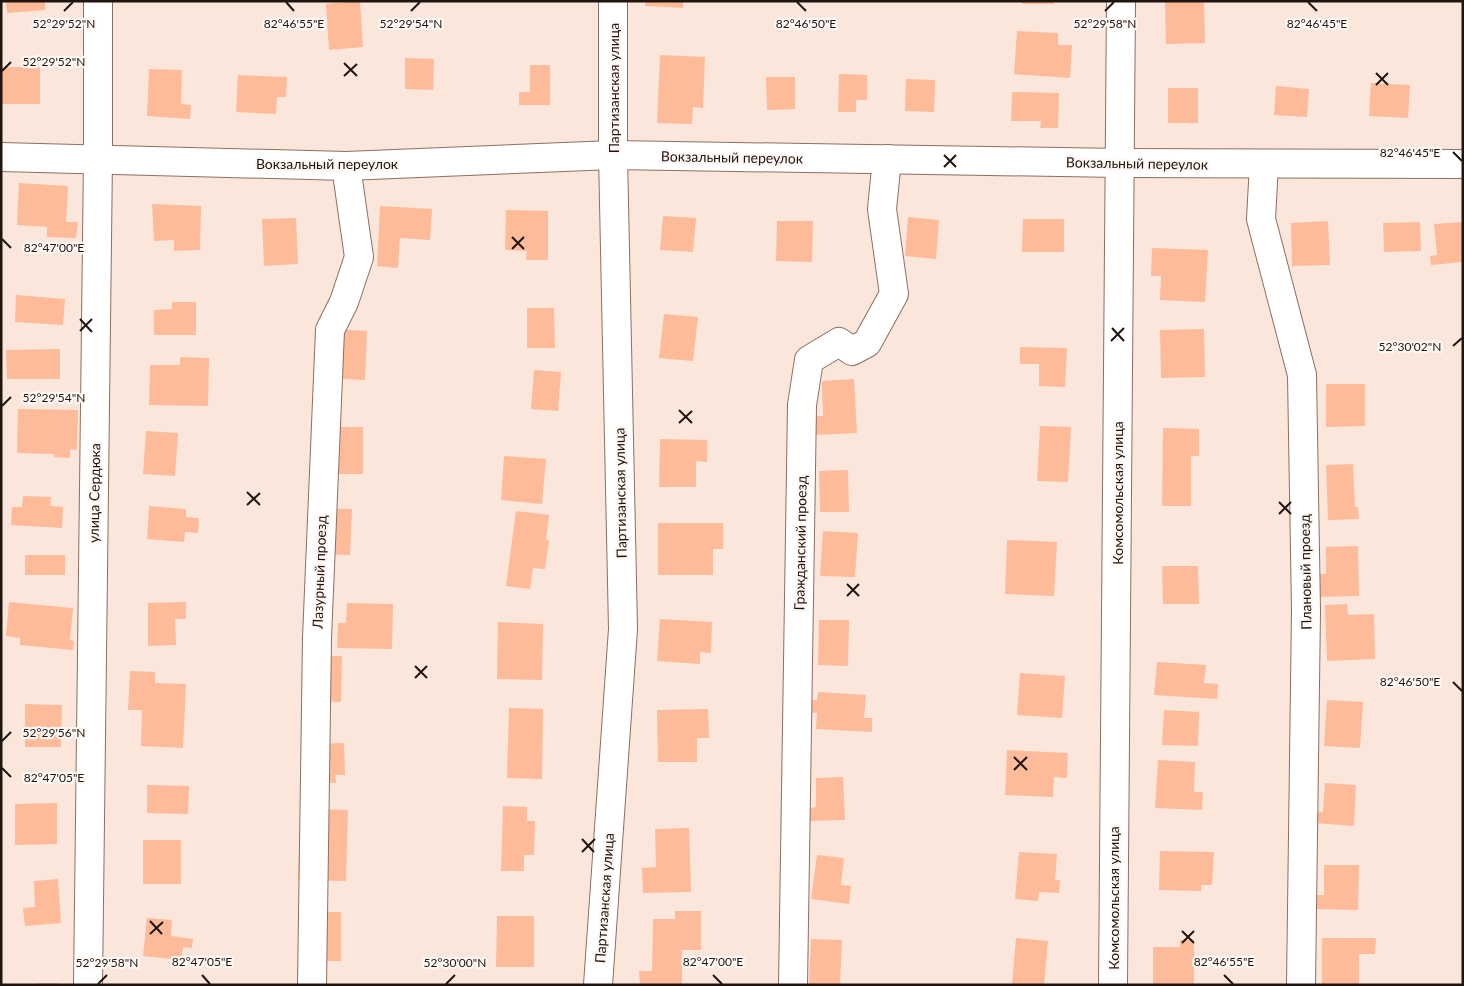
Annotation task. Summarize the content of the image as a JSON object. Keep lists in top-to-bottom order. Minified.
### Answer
{"streets":{"street":["Партизанская улица","Вокзальный переулок","улица Сердюка","Комсомольская улица","Гражданский проезд","Лазурный проезд","Плановый проезд"]},"crossings":[["Партизанская улица","Вокзальный переулок"],["Вокзальный переулок","улица Сердюка"],["Вокзальный переулок","Комсомольская улица"],["Вокзальный переулок","Гражданский проезд"],["Вокзальный переулок","Лазурный проезд"],["Вокзальный переулок","Плановый проезд"]],"coordinates":["52°29'52\"N","52°29'54\"N","52°29'58\"N","82°46'55\"E","82°46'50\"E","82°46'45\"E","82°47'00\"E","52°30'02\"N","52°29'56\"N","82°47'05\"E","52°30'00\"N"]}
